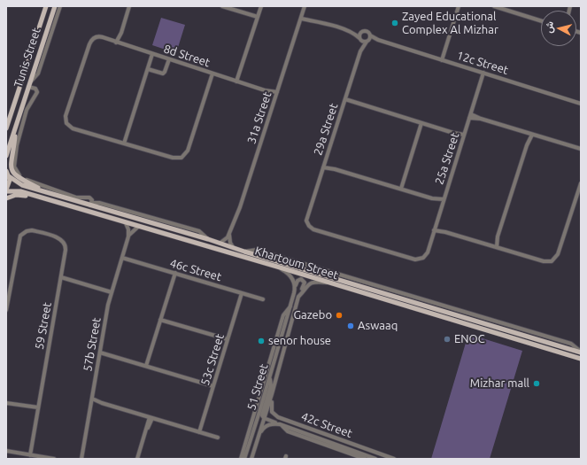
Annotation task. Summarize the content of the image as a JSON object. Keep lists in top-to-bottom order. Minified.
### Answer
{"streets":{"main road":["Tunis Street","Khartoum Street"],"street":["8d Street","12c Street","31a Street","29a Street","25a Street","46c Street","59 Street","57b Street","53c Street","51 Street","42c Street"]},"crossings":[["8d Street","31a Street"],["12c Street","29a Street"],["12c Street","25a Street"],["31a Street","Khartoum Street"],["29a Street","25a Street"],["Khartoum Street","57b Street"],["Khartoum Street","51 Street"],["46c Street","57b Street"],["46c Street","53c Street"],["51 Street","42c Street"]],"places":["Zayed Educational Complex Al Mizhar","Gazebo","Aswaaq","ENOC","senor house","Mizhar mall"],"north":"left"}
